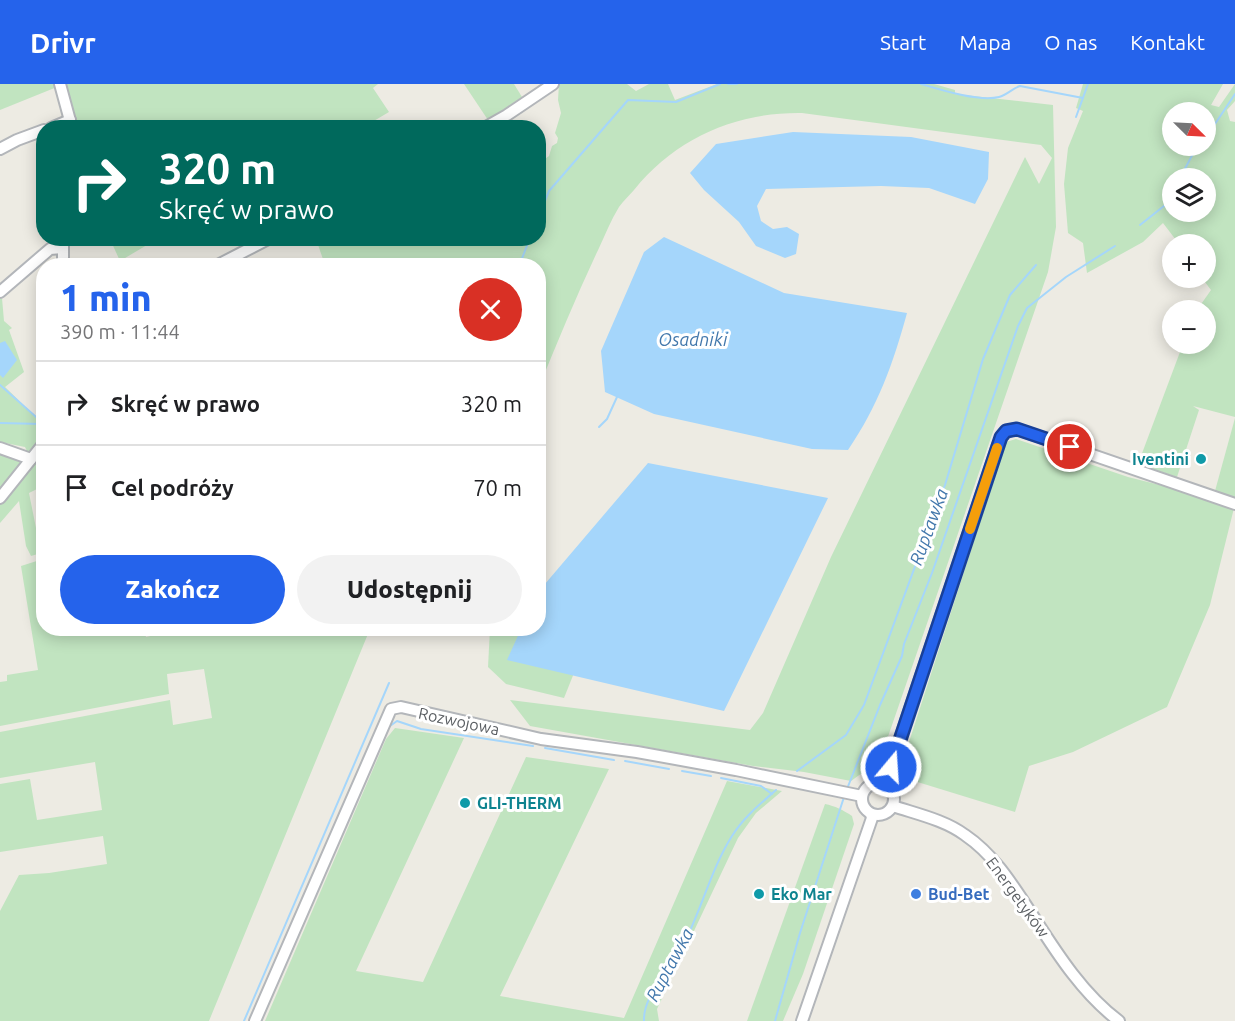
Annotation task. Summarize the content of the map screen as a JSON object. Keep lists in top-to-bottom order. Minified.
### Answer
{"streets":{"street":["Rozwojowa","Energetyków"]},"water":["Osadniki","Ruptawka"],"places":["Iventini","GLI-THERM","Eko Mar","Bud-Bet"],"north":"bottom right","page":{"header":"Drivr","nav":["Start","Mapa","O nas","Kontakt"],"map_buttons":["+","−"],"turn":["320 m","Skręć w prawo"],"heading":["1 min","390 m · 11:44"],"list":[{"name":"Skręć w prawo","value":"320 m"},{"name":"Cel podróży","value":"70 m"}],"buttons":["Zakończ","Udostępnij"]}}
